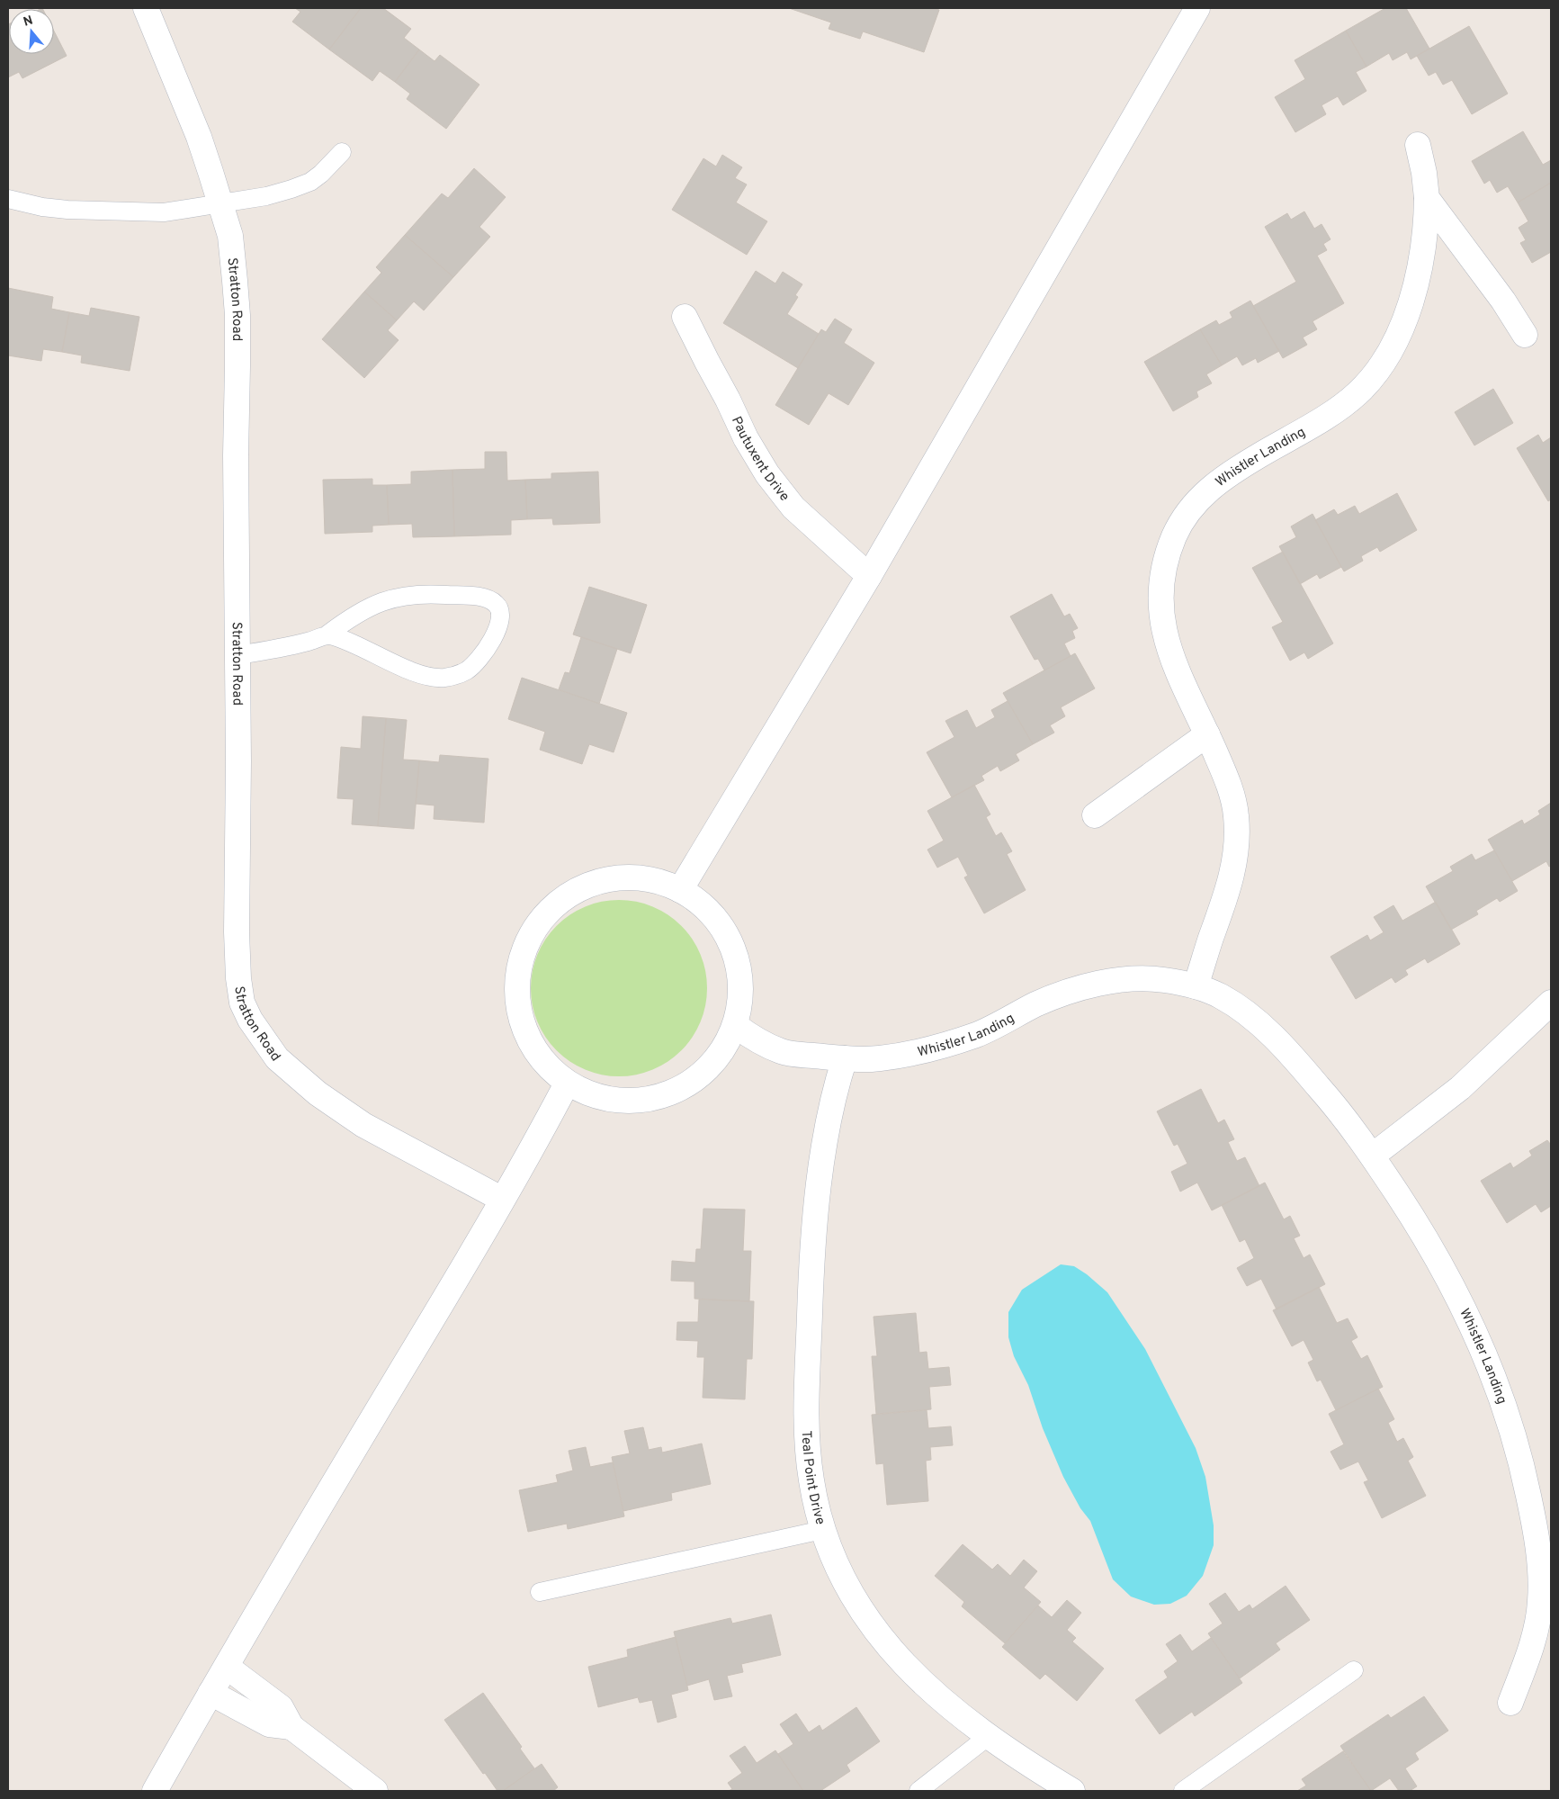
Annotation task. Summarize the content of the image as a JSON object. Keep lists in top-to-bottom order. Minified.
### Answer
{"streets":{"street":["Stratton Road","Whistler Landing","Pautuxent Drive","Teal Point Drive"]},"crossings":[["Whistler Landing","Teal Point Drive"]],"north":"top"}
